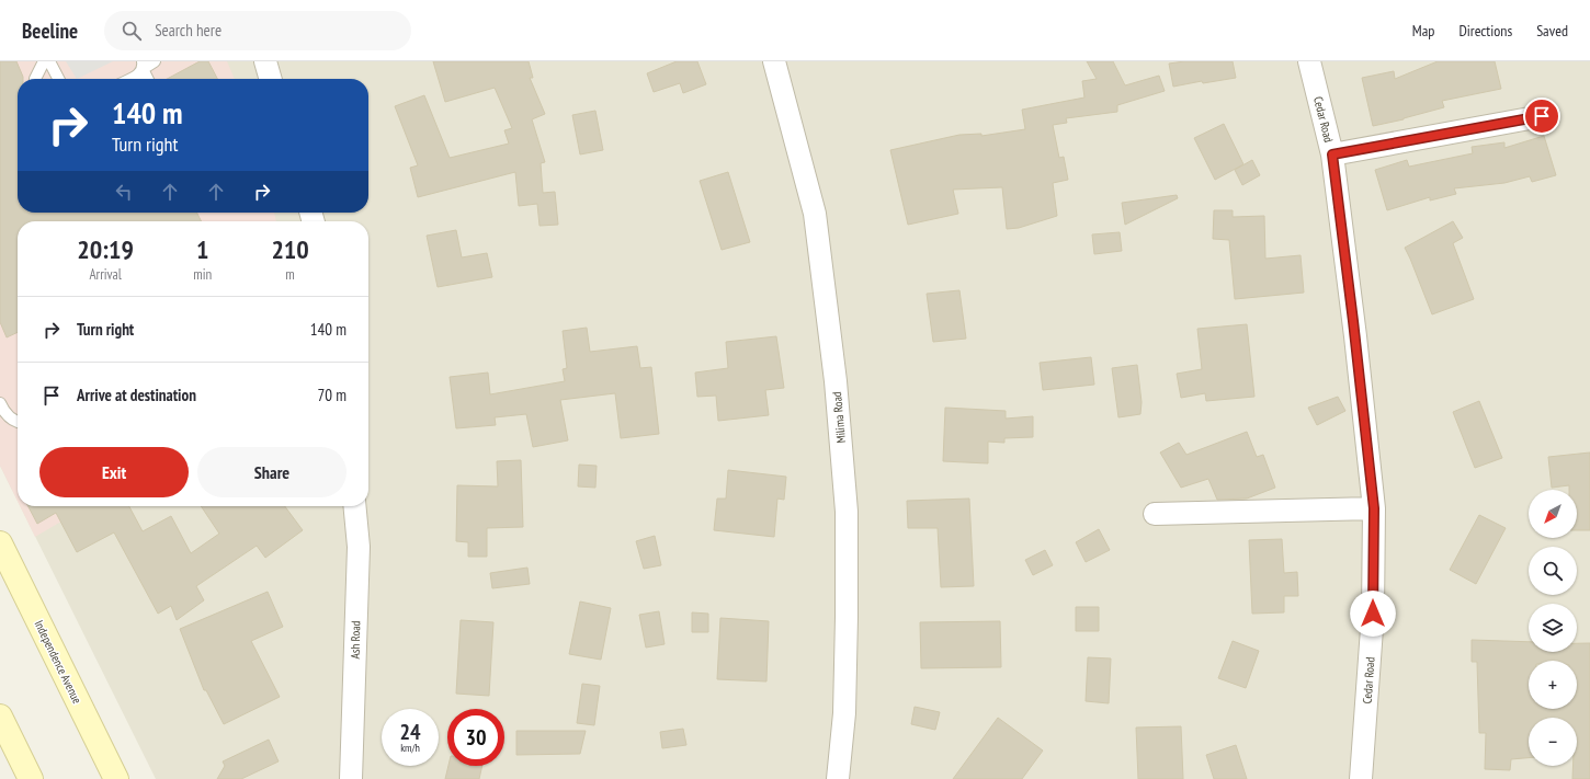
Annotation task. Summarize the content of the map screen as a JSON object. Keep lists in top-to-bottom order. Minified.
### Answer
{"streets":{"main road":["Independence Avenue"],"street":["Cedar Road","Milima Road","Ash Road"]},"north":"bottom left","page":{"header":"Beeline","search":"Search here","nav":["Map","Directions","Saved"],"turn":["140 m","Turn right"],"eta":["20:19","Arrival","1","min","210","m"],"list":[{"name":"Turn right","value":"140 m"},{"name":"Arrive at destination","value":"70 m"}],"buttons":["Exit","Share"],"map_buttons":["+","−"],"speed":"24 km/h","limit":"30"}}
